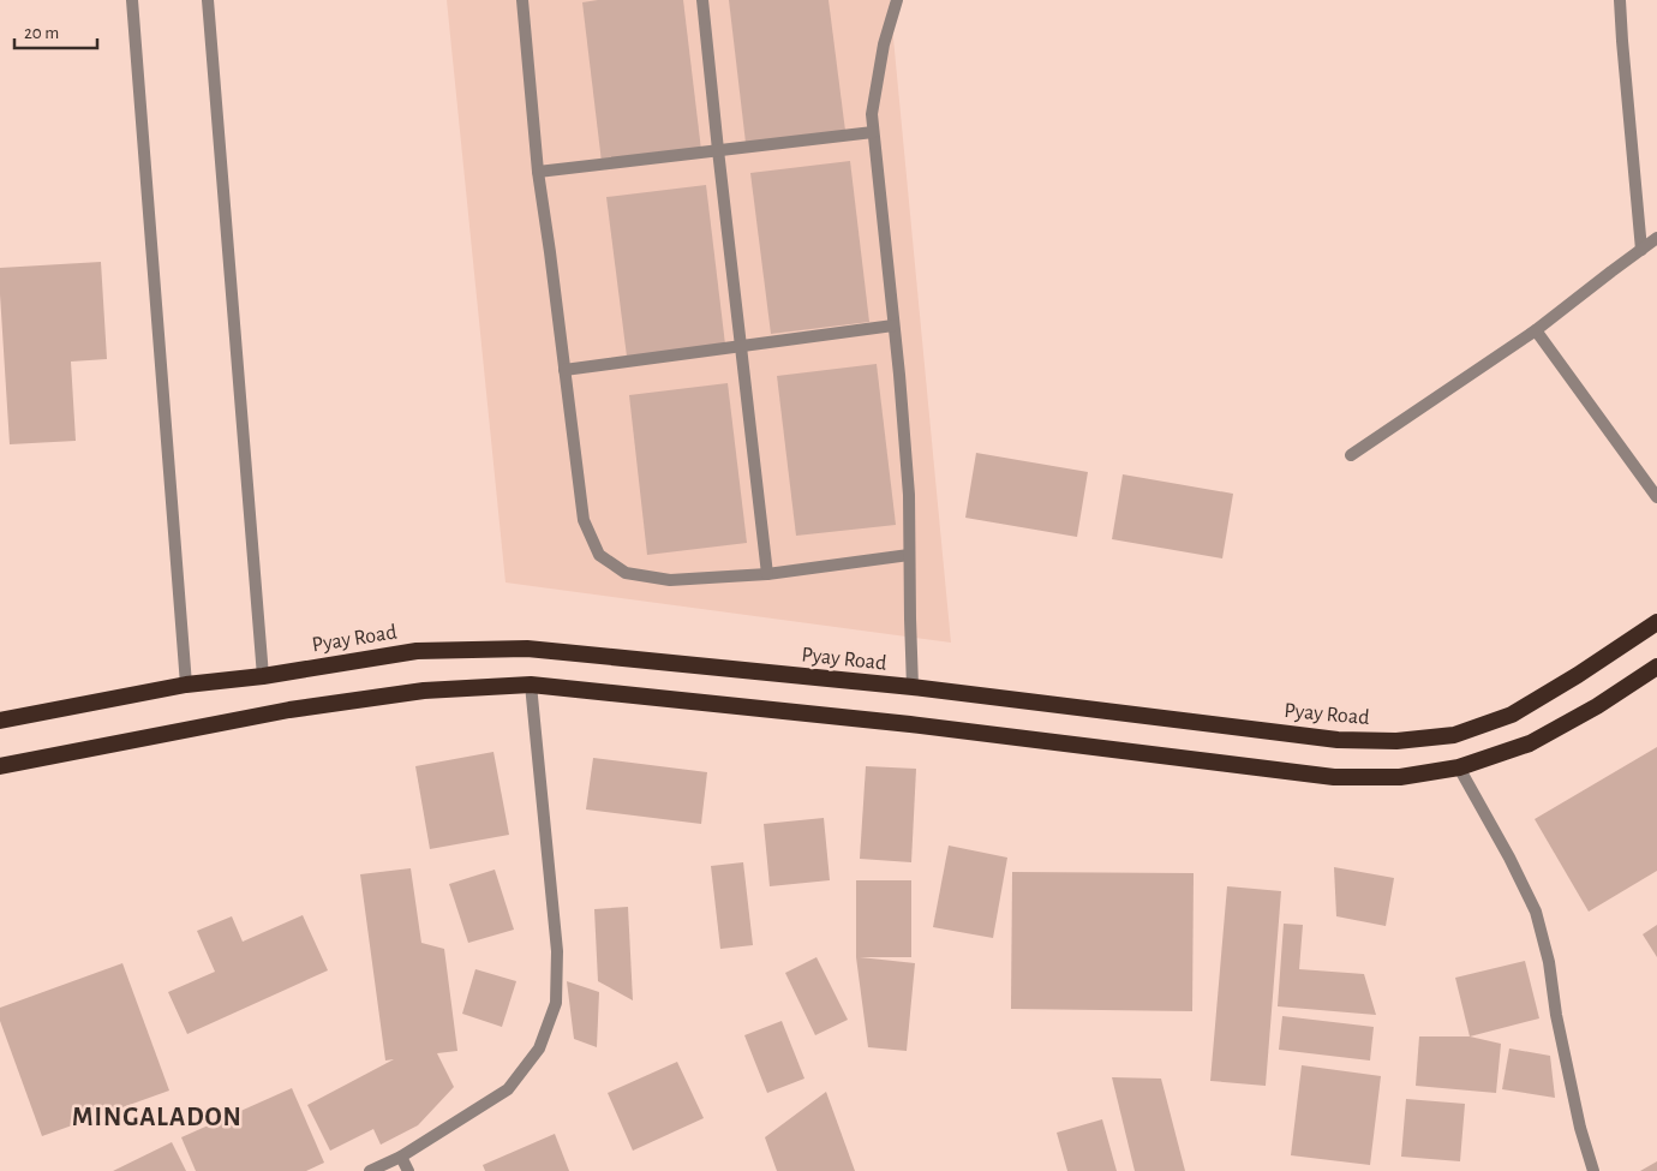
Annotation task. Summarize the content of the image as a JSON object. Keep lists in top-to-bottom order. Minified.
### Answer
{"streets":{"highway":["Pyay Road"]},"districts":["MINGALADON"],"scale_bar":"20 m"}
